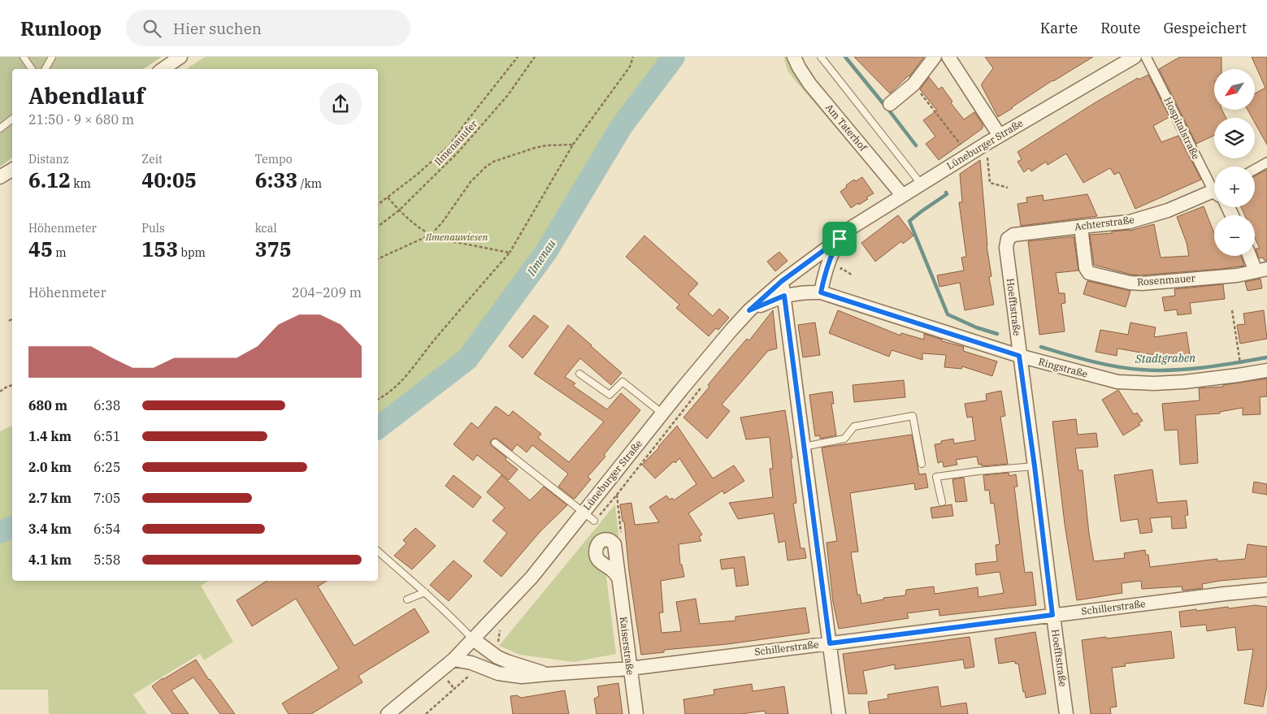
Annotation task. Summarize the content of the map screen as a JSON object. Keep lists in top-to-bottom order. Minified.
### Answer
{"streets":{"street":["Am Taterhof","Hospitalstraße","Lüneburger Straße","Achterstraße","Rosenmauer","Hoefftstraße","Ringstraße","Schillerstraße","Kaiserstraße"],"path":["Ilmenauufer"]},"crossings":[["Am Taterhof","Lüneburger Straße"],["Lüneburger Straße","Ringstraße"],["Lüneburger Straße","Schillerstraße"],["Achterstraße","Rosenmauer"],["Achterstraße","Hoefftstraße"],["Hoefftstraße","Ringstraße"],["Hoefftstraße","Schillerstraße"],["Schillerstraße","Kaiserstraße"]],"water":["Ilmenau","Stadtgraben"],"parks":["Ilmenauwiesen"],"north":"bottom left","page":{"header":"Runloop","search":"Hier suchen","nav":["Karte","Route","Gespeichert"],"map_buttons":["+","−"],"heading":["Abendlauf","21:50 · 9 × 680 m"],"stats":[["Distanz","6.12 km"],["Zeit","40:05"],["Tempo","6:33 /km"],["Höhenmeter","45 m"],["Puls","153 bpm"],["kcal","375"]],"chart":["Höhenmeter","204–209 m"],"list":[{"name":"680 m","note":"6:38"},{"name":"1.4 km","note":"6:51"},{"name":"2.0 km","note":"6:25"},{"name":"2.7 km","note":"7:05"},{"name":"3.4 km","note":"6:54"},{"name":"4.1 km","note":"5:58"}]}}
